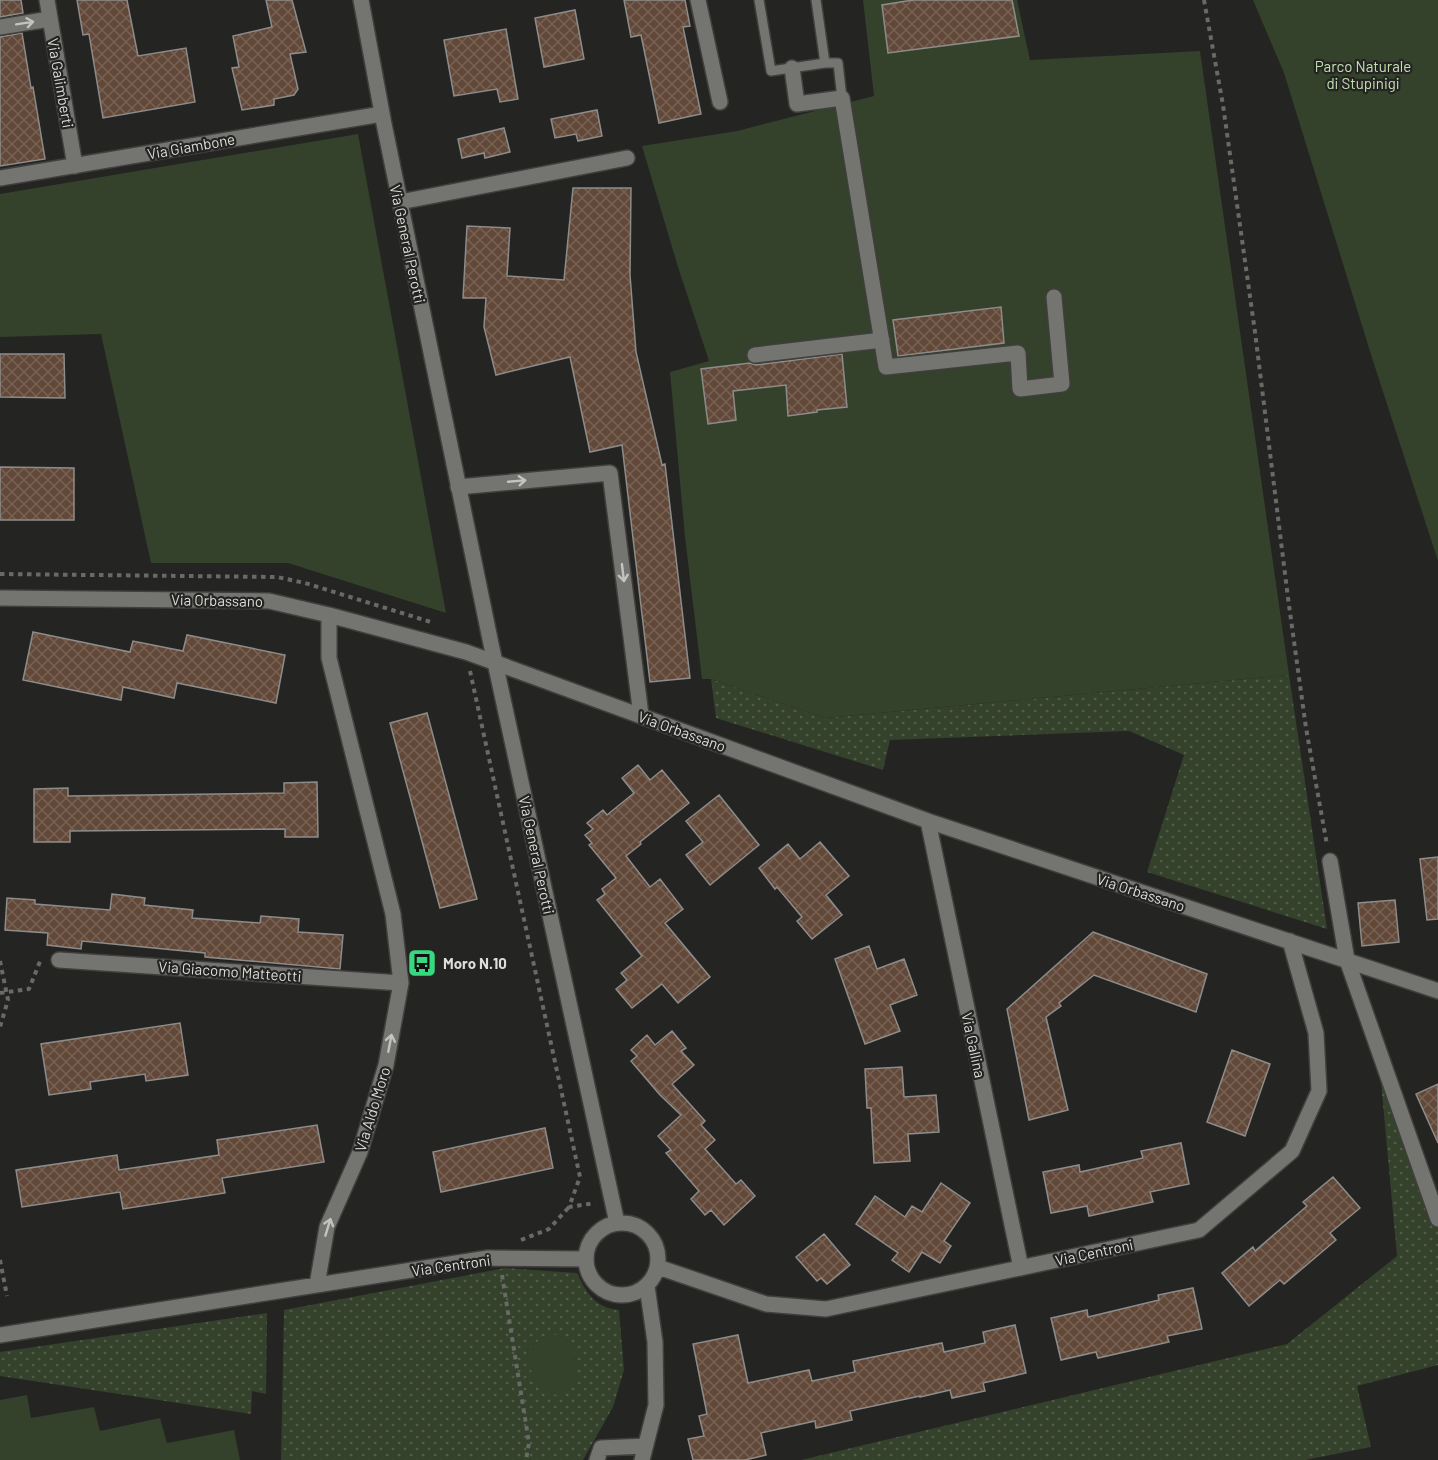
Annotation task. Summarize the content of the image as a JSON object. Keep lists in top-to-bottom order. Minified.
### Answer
{"streets":{"street":["Via Galimberti","Via Giambone","Via General Perotti","Via Orbassano","Via Giacomo Matteotti","Via Gallina","Via Aldo Moro","Via Centroni"]},"crossings":[["Via Galimberti","Via Giambone"],["Via Giambone","Via General Perotti"],["Via General Perotti","Via Orbassano"],["Via General Perotti","Via Centroni"],["Via Orbassano","Via Gallina"],["Via Orbassano","Via Aldo Moro"],["Via Orbassano","Via Centroni"],["Via Giacomo Matteotti","Via Aldo Moro"],["Via Gallina","Via Centroni"],["Via Aldo Moro","Via Centroni"]],"one_way":["Via Aldo Moro"],"parks":["Parco Naturale di Stupinigi"],"places":{"bus stop":["Moro N.10"]}}
